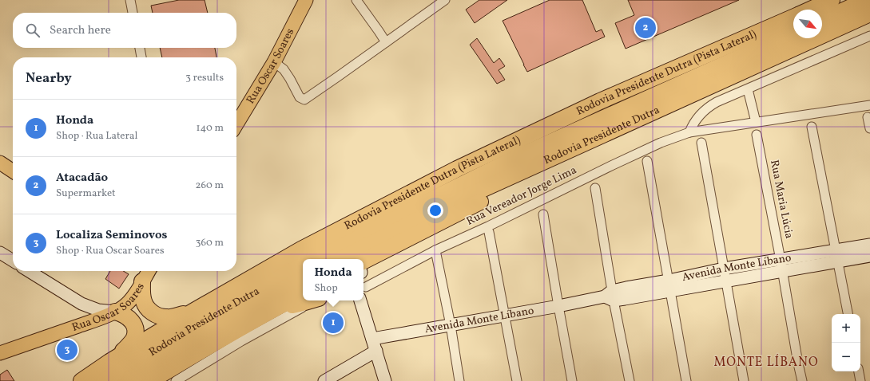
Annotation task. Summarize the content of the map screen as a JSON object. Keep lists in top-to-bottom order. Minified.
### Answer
{"streets":{"highway":["Rodovia Presidente Dutra (Pista Lateral)","Rodovia Presidente Dutra"],"main road":["Rua Oscar Soares"],"street":["Rua Vereador Jorge Lima","Rua Maria Lúcia","Avenida Monte Líbano"]},"crossings":[["Rua Maria Lúcia","Avenida Monte Líbano"]],"districts":["MONTE LÍBANO"],"north":"bottom right","page":{"search":"Search here","pins":["2","1","3"],"heading":["Nearby","3 results"],"list":[{"mark":"1","name":"Honda","note":"Shop · Rua Lateral","value":"140 m"},{"mark":"2","name":"Atacadão","note":"Supermarket","value":"260 m"},{"mark":"3","name":"Localiza Seminovos","note":"Shop · Rua Oscar Soares","value":"360 m"}],"popup":["Honda","Shop"],"map_buttons":["+","−"]}}
